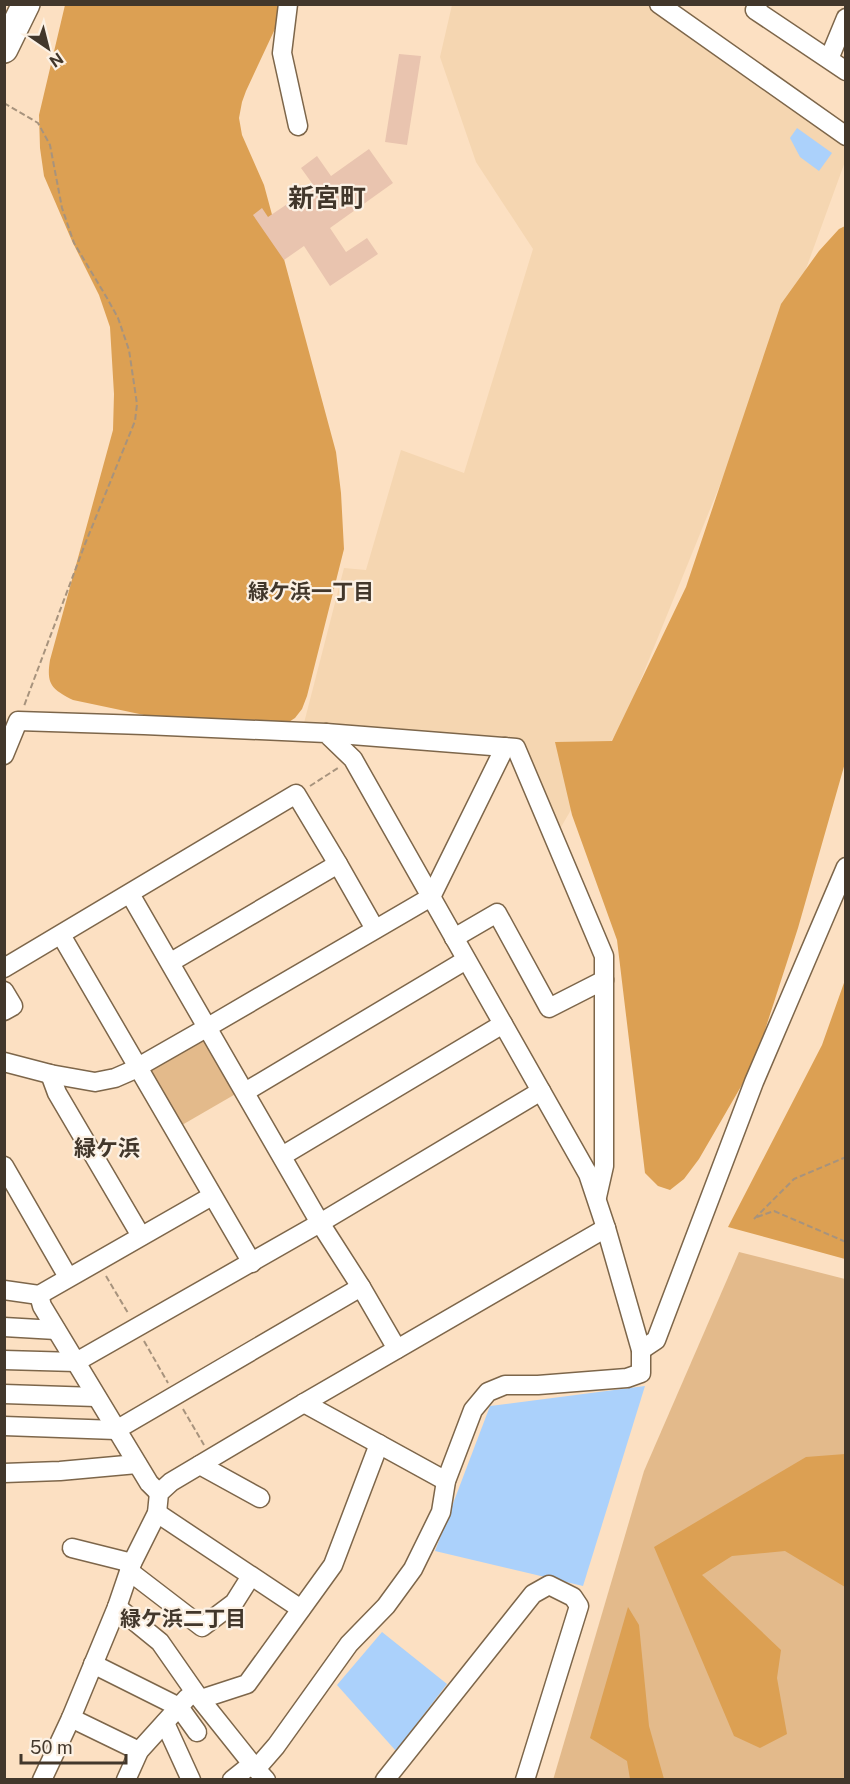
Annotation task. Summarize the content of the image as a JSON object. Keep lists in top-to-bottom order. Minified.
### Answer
{"districts":["新宮町","緑ケ浜一丁目","緑ケ浜","緑ケ浜二丁目"],"scale_bar":"50 m","north":"bottom right"}
